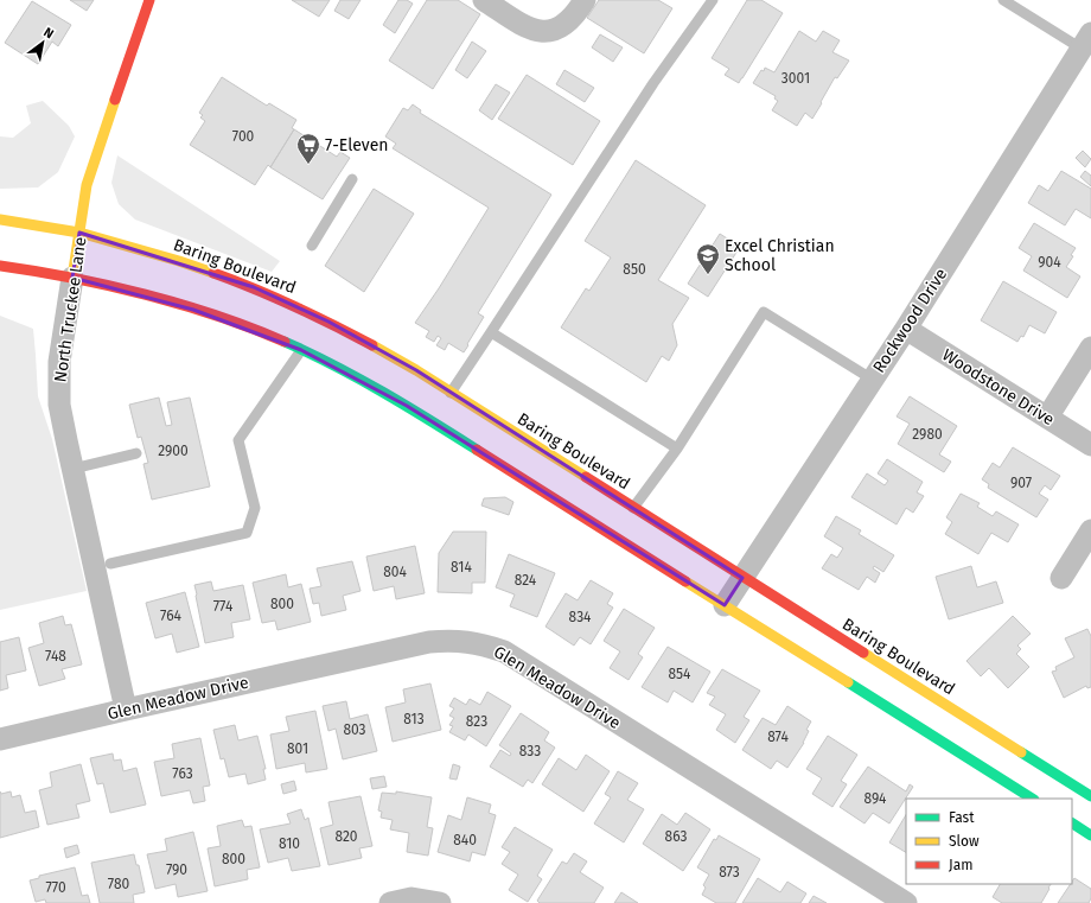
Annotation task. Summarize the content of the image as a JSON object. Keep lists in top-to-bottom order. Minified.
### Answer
{"streets":{"main road":["Baring Boulevard","North Truckee Lane"],"street":["Rockwood Drive","Woodstone Drive","Glen Meadow Drive"]},"crossings":[["Baring Boulevard","North Truckee Lane"],["Baring Boulevard","Rockwood Drive"],["North Truckee Lane","Glen Meadow Drive"],["Rockwood Drive","Woodstone Drive"]],"places":{"supermarket":["7-Eleven"],"school or university":["Excel Christian School"]},"house_numbers":["3001","700","904","850","2980","2900","907","814","804","824","800","774","764","834","748","854","813","823","803","874","801","833","763","894","820","863","840","810","800","790","873","780","770"],"legend":["Fast","Slow","Jam"],"north":"top right"}
